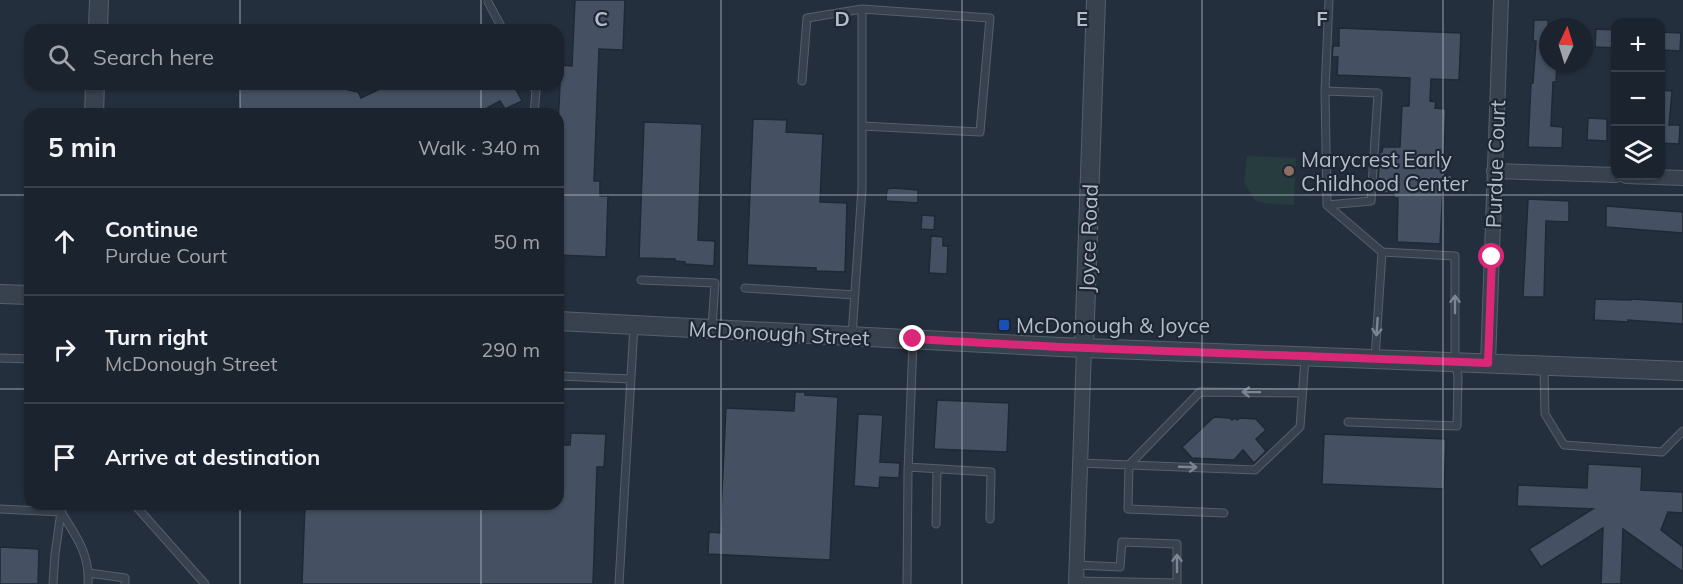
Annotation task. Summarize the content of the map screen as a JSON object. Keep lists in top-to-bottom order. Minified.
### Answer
{"streets":{"street":["Purdue Court","Joyce Road","McDonough Street"]},"crossings":[["Purdue Court","McDonough Street"],["Joyce Road","McDonough Street"]],"places":{"other":["Marycrest Early Childhood Center"],"transit":["McDonough & Joyce"]},"north":"top","page":{"map_buttons":["+","−"],"search":"Search here","heading":["5 min","Walk · 340 m"],"list":[["Continue","Purdue Court","50 m"],["Turn right","McDonough Street","290 m"],"Arrive at destination"]},"grid":{"columns":["C","D","E","F"]}}
